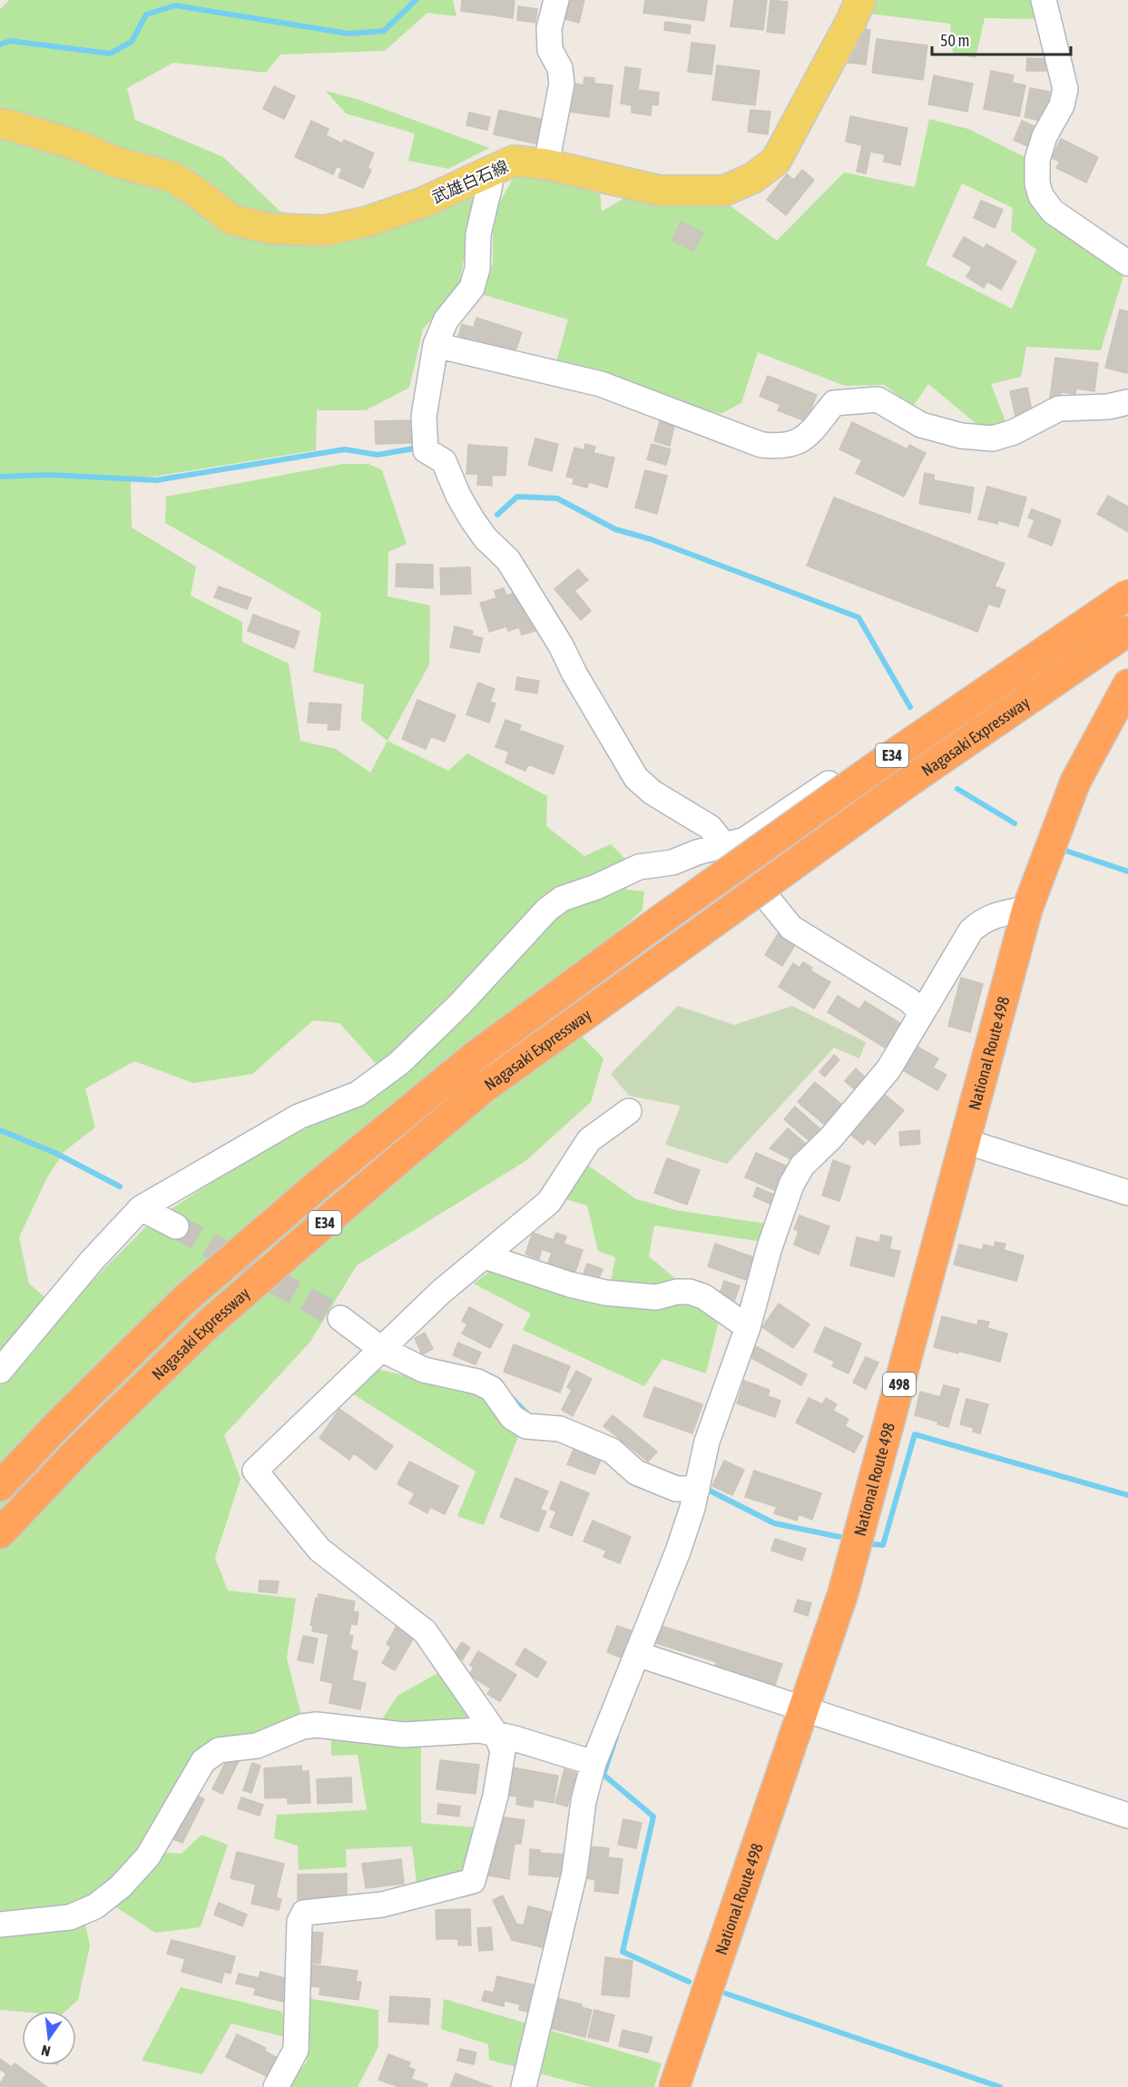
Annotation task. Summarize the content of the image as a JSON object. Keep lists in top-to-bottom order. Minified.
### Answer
{"streets":{"highway":["Nagasaki Expressway","E34","National Route 498","498"],"main road":["武雄白石線"]},"scale_bar":"50 m","north":"bottom"}
